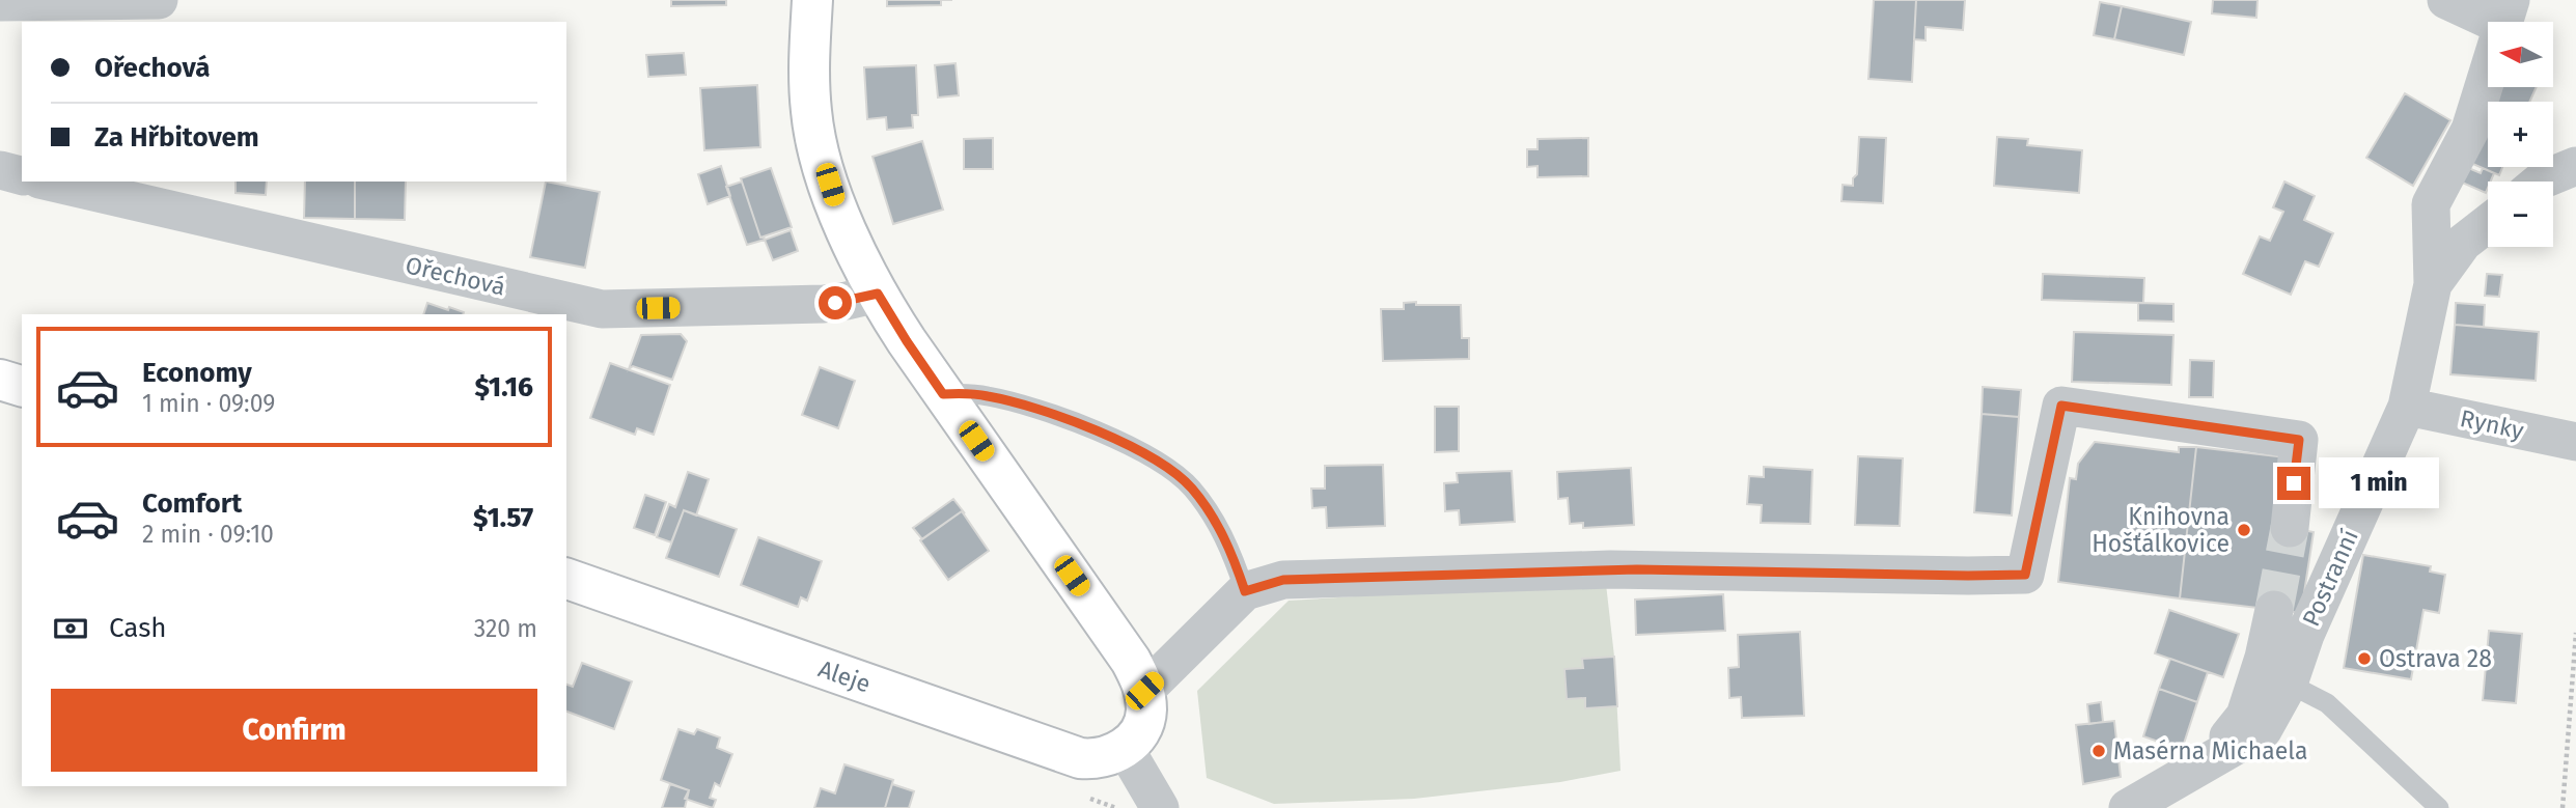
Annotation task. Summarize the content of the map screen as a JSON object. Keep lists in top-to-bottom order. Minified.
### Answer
{"streets":{"street":["Ořechová","Rynky","Postranní","Aleje"]},"crossings":[["Rynky","Postranní"]],"places":["Knihovna Hošťálkovice","Ostrava 28","Masérna Michaela"],"north":"left","page":{"map_buttons":["+","−"],"banner":["Ořechová","Za Hřbitovem"],"list":[{"name":"Economy","note":"1 min · 09:09","value":"$1.16"},{"name":"Comfort","note":"2 min · 09:10","value":"$1.57"}],"bubble":"1 min","pay":["Cash","320 m"],"buttons":"Confirm"}}
